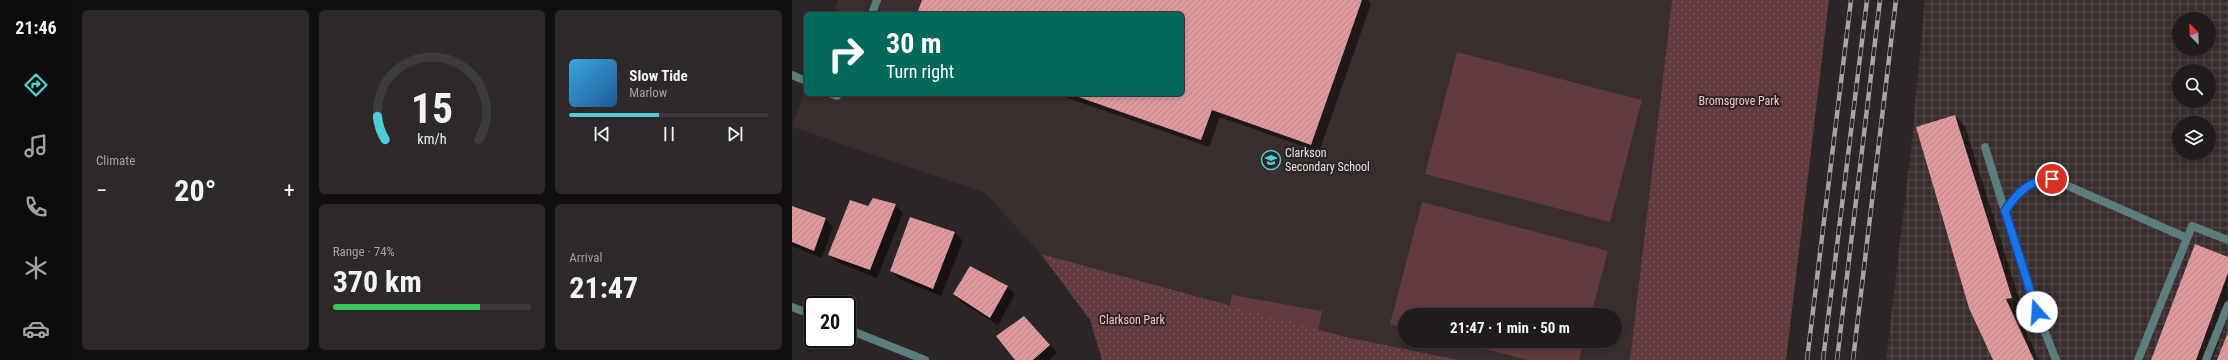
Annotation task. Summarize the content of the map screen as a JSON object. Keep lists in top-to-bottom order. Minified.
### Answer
{"parks":["Bromsgrove Park","Clarkson Park"],"places":{"school or university":["Clarkson Secondary School"]},"north":"top left","page":{"tabs":"21:46","tile":["Climate",["Range · 74%","370 km"],["Arrival","21:47"]],"turn":["30 m","Turn right"],"song":["Slow Tide","Marlow"],"heat":["−","20°","+"],"limit":"20","trip":"21:47 · 1 min · 50 m","gauge":["15","km/h"]}}
